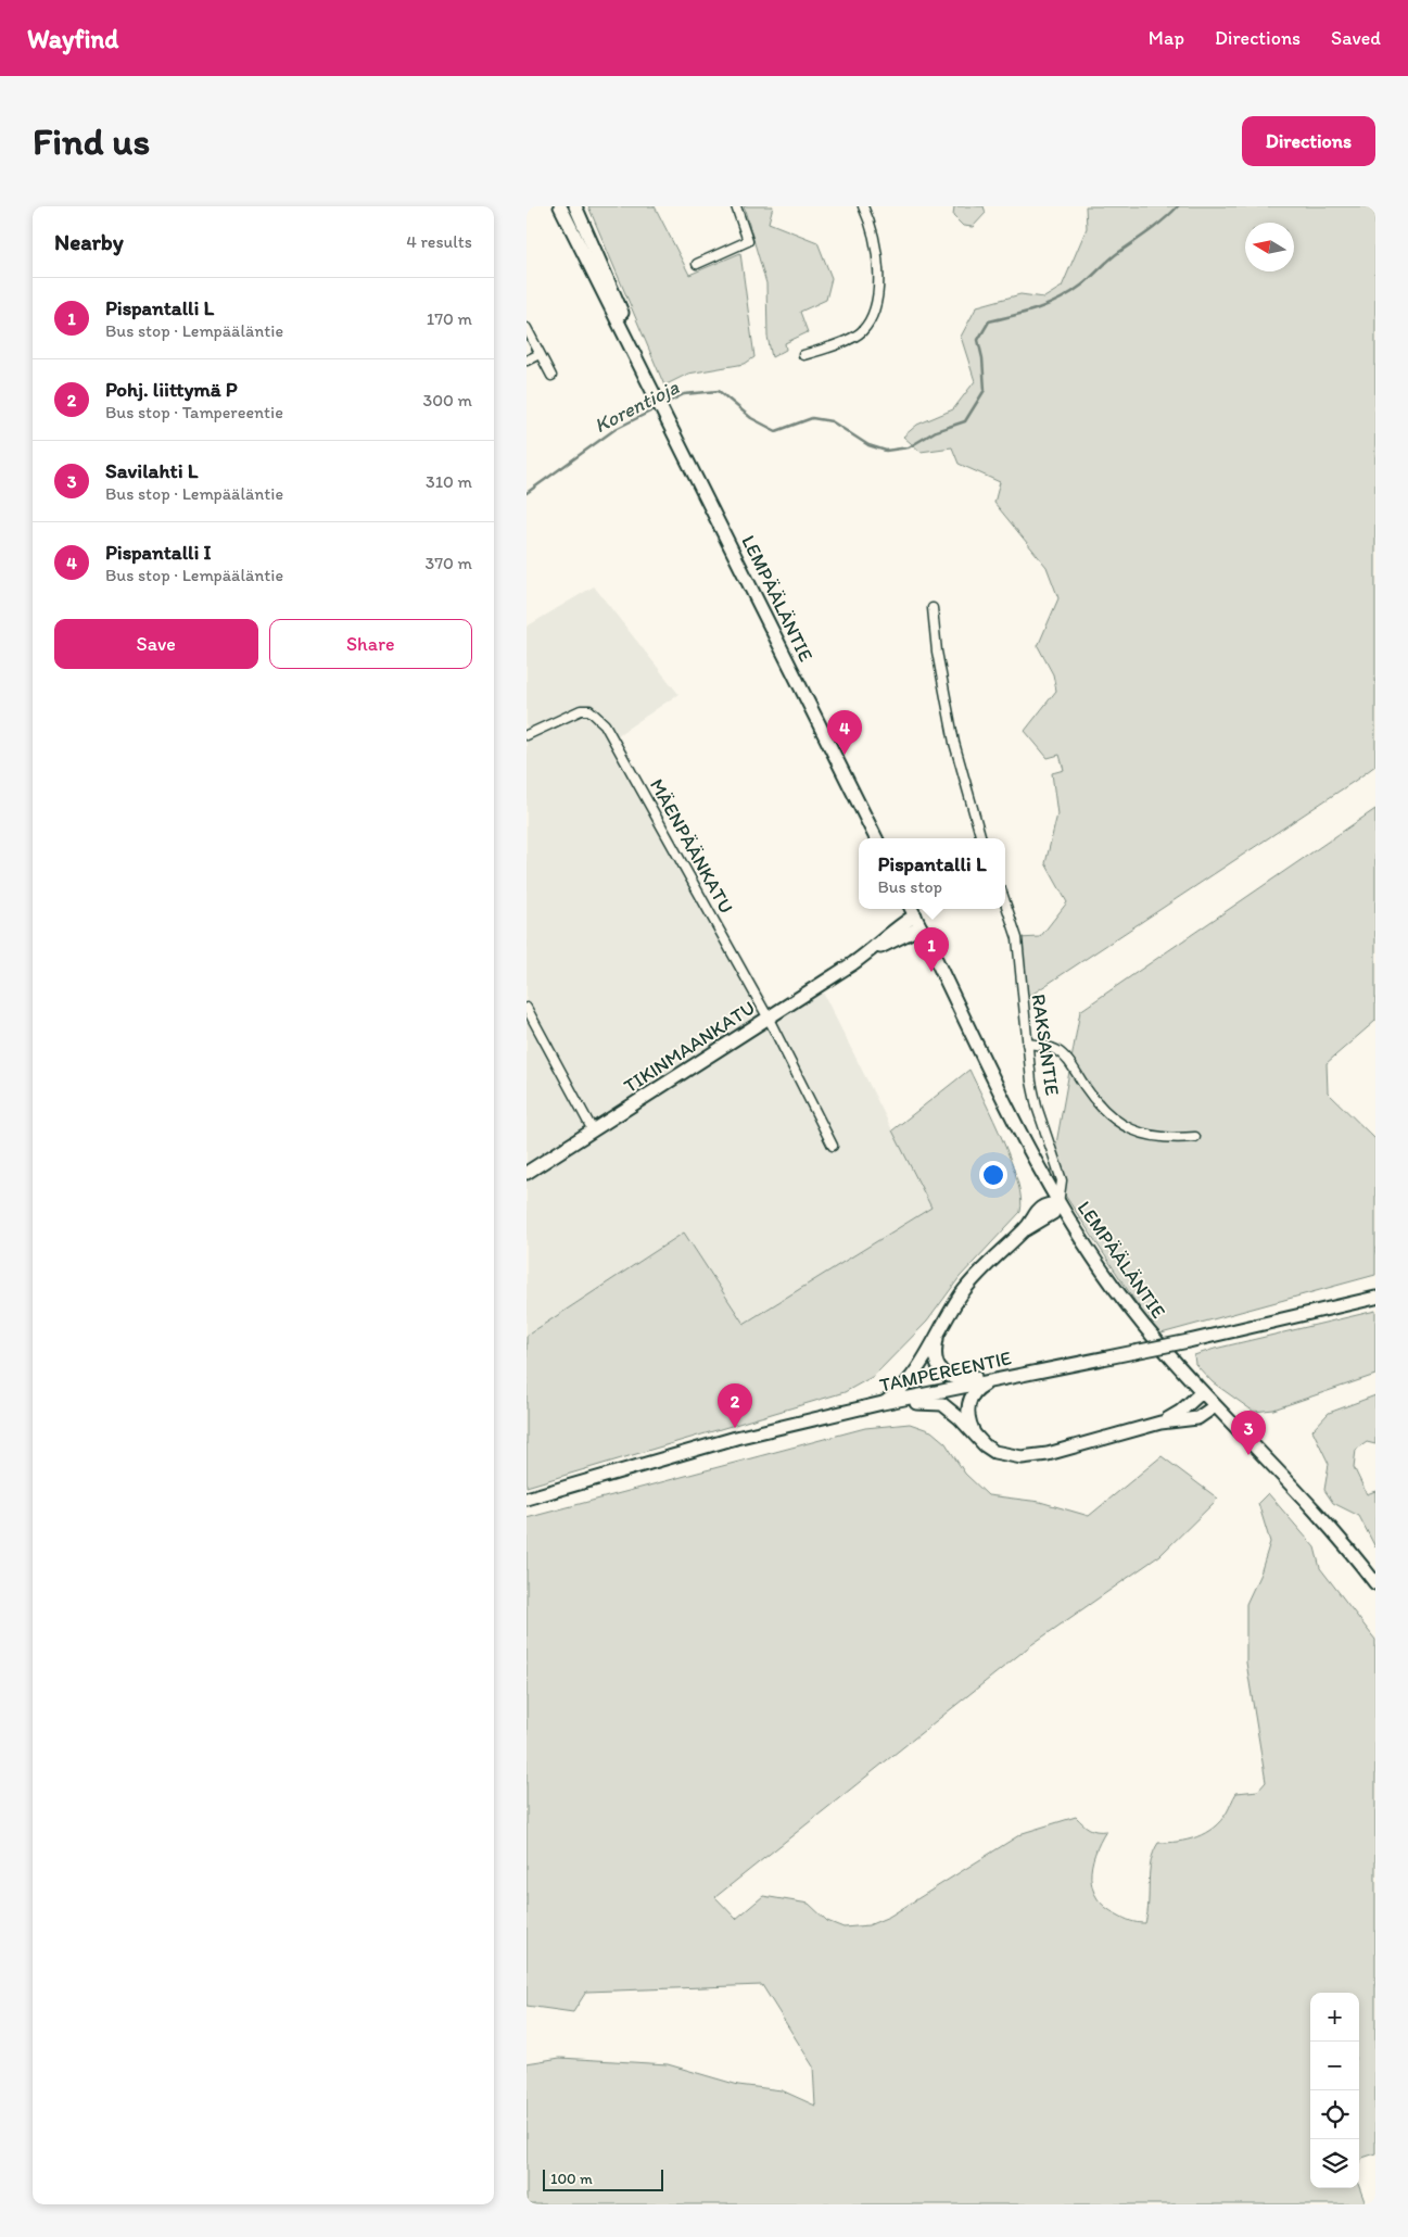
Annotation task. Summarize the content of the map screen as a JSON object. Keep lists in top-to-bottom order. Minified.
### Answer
{"streets":{"main road":["LEMPÄÄLÄNTIE","TIKINMAANKATU","TAMPEREENTIE"],"street":["MÄENPÄÄNKATU","RAKSANTIE"]},"crossings":[["LEMPÄÄLÄNTIE","RAKSANTIE"],["LEMPÄÄLÄNTIE","TIKINMAANKATU"],["MÄENPÄÄNKATU","TIKINMAANKATU"]],"water":["Korentioja"],"scale_bar":"100 m","north":"left","page":{"header":"Wayfind","nav":["Map","Directions","Saved"],"buttons":["Directions",["Save","Share"]],"title":"Find us","heading":["Nearby","4 results"],"list":[{"mark":"1","name":"Pispantalli L","note":"Bus stop · Lempääläntie","value":"170 m"},{"mark":"2","name":"Pohj. liittymä P","note":"Bus stop · Tampereentie","value":"300 m"},{"mark":"3","name":"Savilahti L","note":"Bus stop · Lempääläntie","value":"310 m"},{"mark":"4","name":"Pispantalli I","note":"Bus stop · Lempääläntie","value":"370 m"}],"pins":["4","1","2","3"],"popup":["Pispantalli L","Bus stop"],"map_buttons":["+","−"],"scale":"100 m"}}
